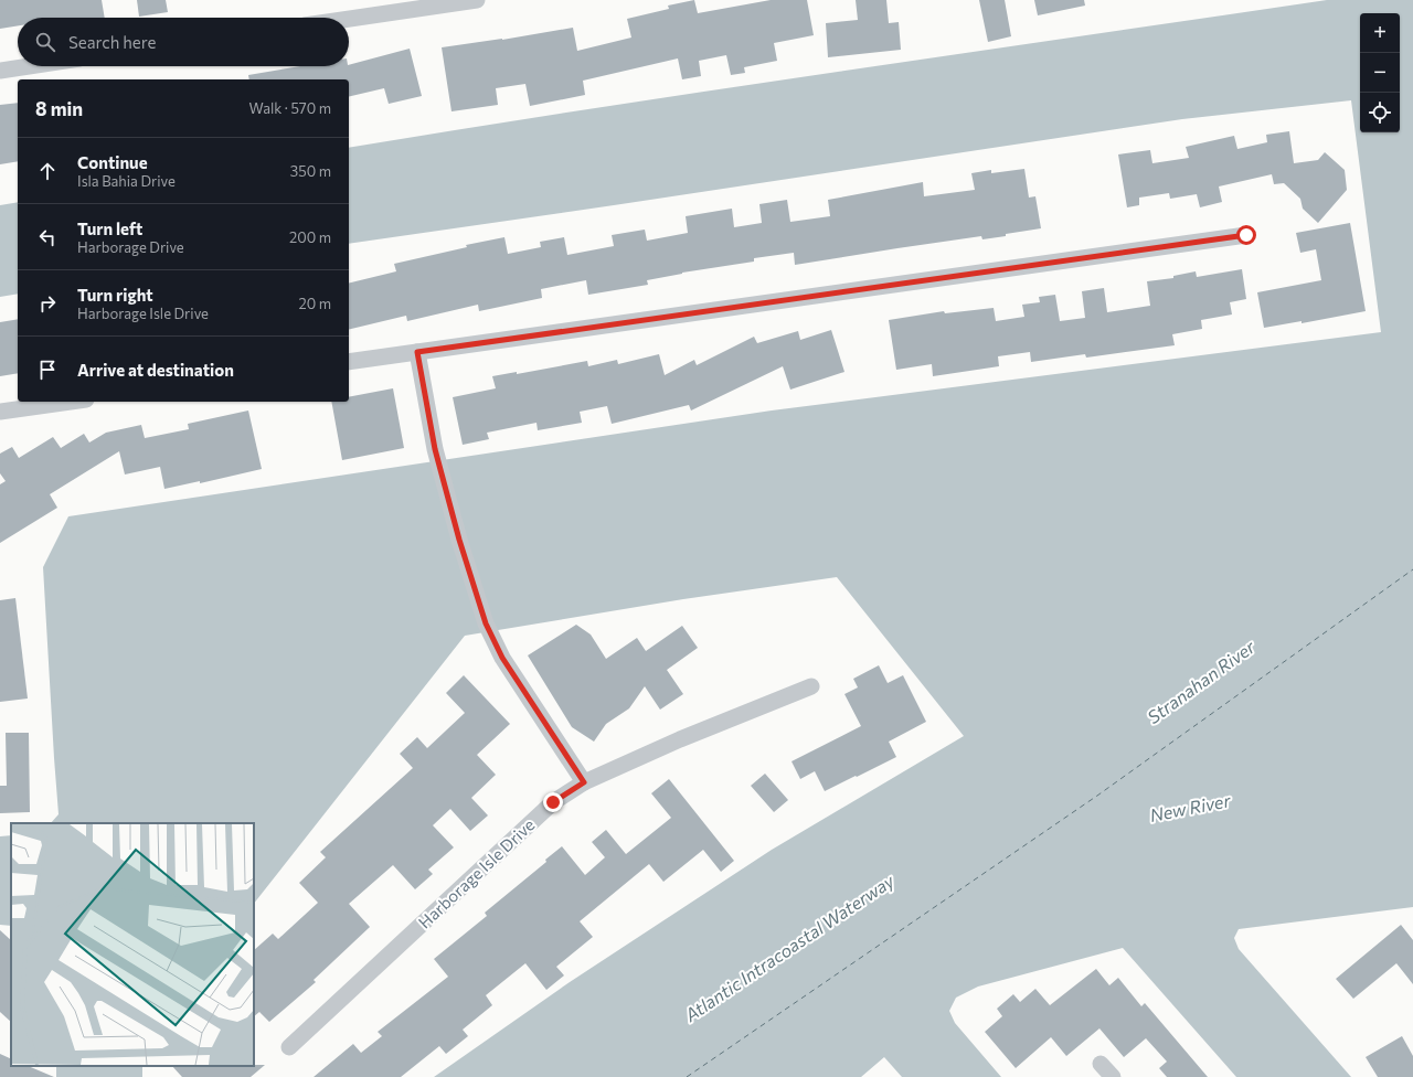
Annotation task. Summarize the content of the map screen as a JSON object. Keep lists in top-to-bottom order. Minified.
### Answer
{"streets":{"street":["Harborage Isle Drive"]},"water":["Stranahan River","New River","Atlantic Intracoastal Waterway"],"page":{"map_buttons":["+","−"],"search":"Search here","heading":["8 min","Walk · 570 m"],"list":[["Continue","Isla Bahia Drive","350 m"],["Turn left","Harborage Drive","200 m"],["Turn right","Harborage Isle Drive","20 m"],"Arrive at destination"]}}
